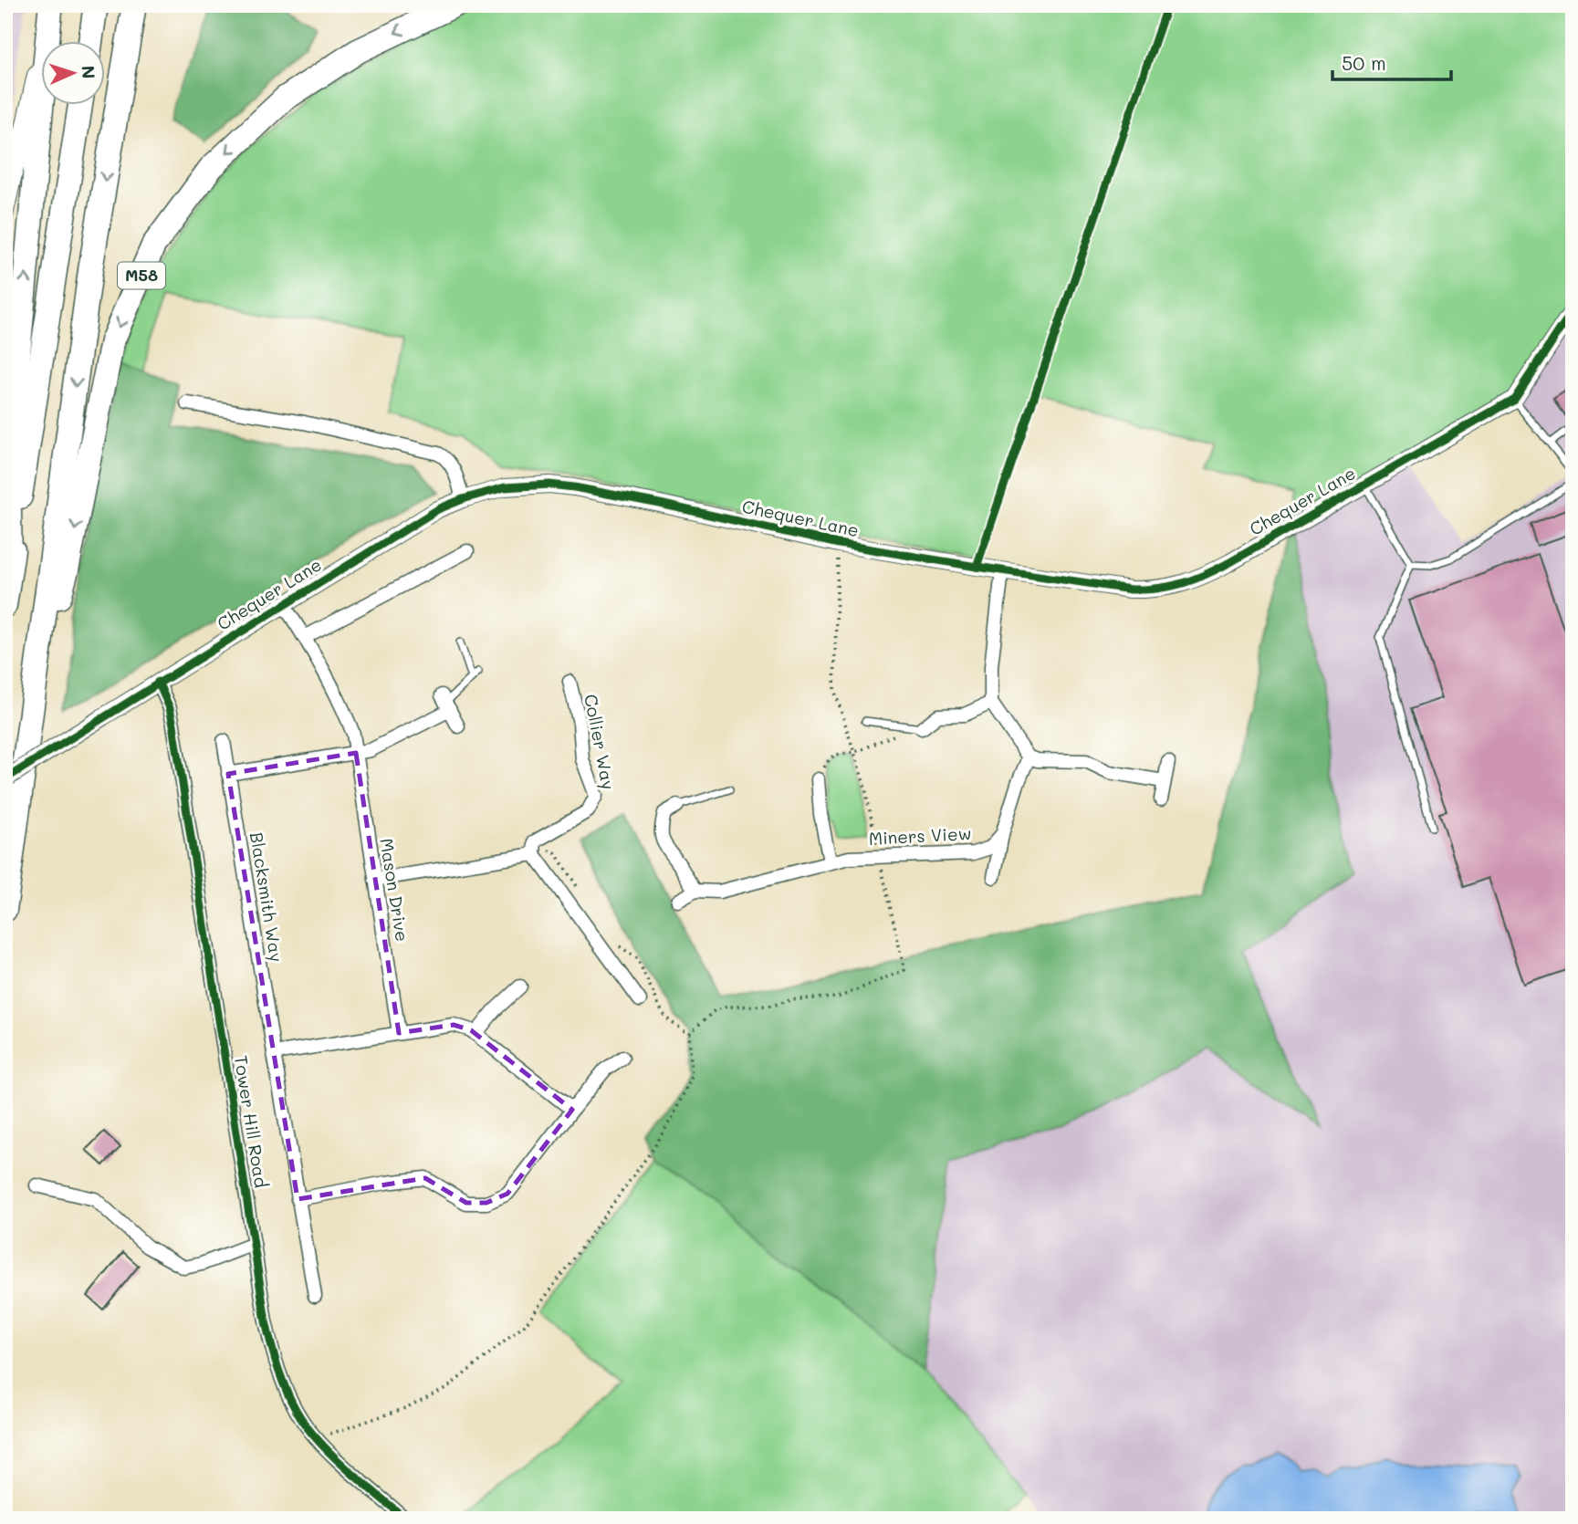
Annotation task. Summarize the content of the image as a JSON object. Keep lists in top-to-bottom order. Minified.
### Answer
{"streets":{"highway":["M58"],"street":["Chequer Lane","Collier Way","Miners View","Mason Drive","Blacksmith Way","Tower Hill Road"]},"crossings":[["Chequer Lane","Mason Drive"],["Chequer Lane","Tower Hill Road"]],"scale_bar":"50 m","north":"right"}
